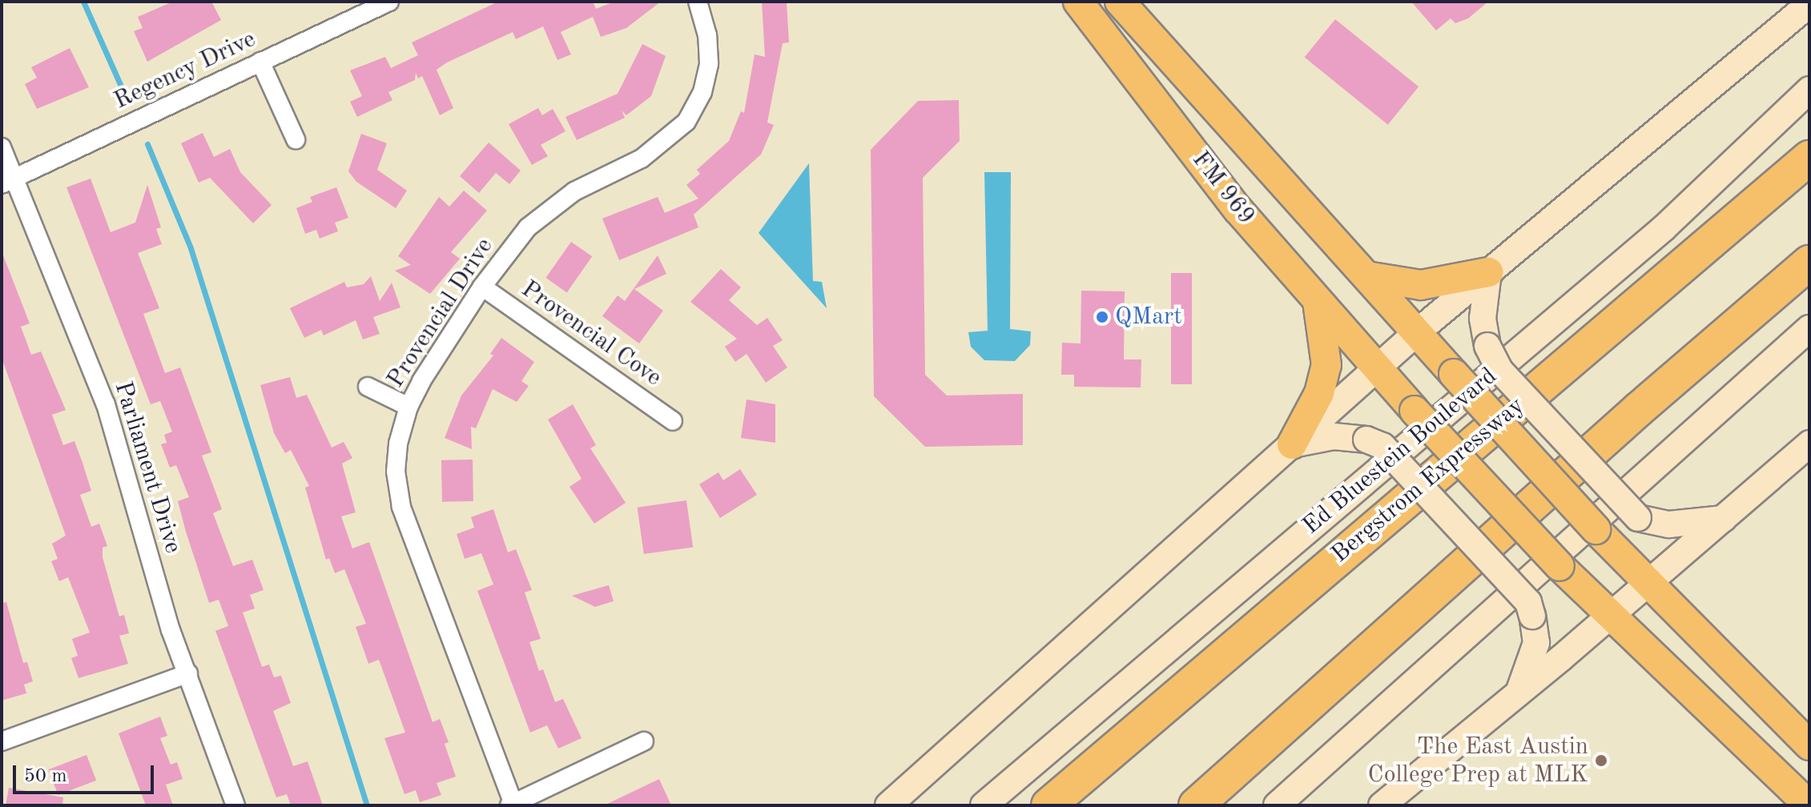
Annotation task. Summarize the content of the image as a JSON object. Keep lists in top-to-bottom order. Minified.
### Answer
{"streets":{"highway":["Bergstrom Expressway"],"main road":["FM 969","Ed Bluestein Boulevard"],"street":["Regency Drive","Provencial Drive","Provencial Cove","Parliament Drive"]},"crossings":[["Regency Drive","Parliament Drive"],["Provencial Drive","Provencial Cove"]],"places":["QMart","The East Austin College Prep at MLK"],"scale_bar":"50 m"}
